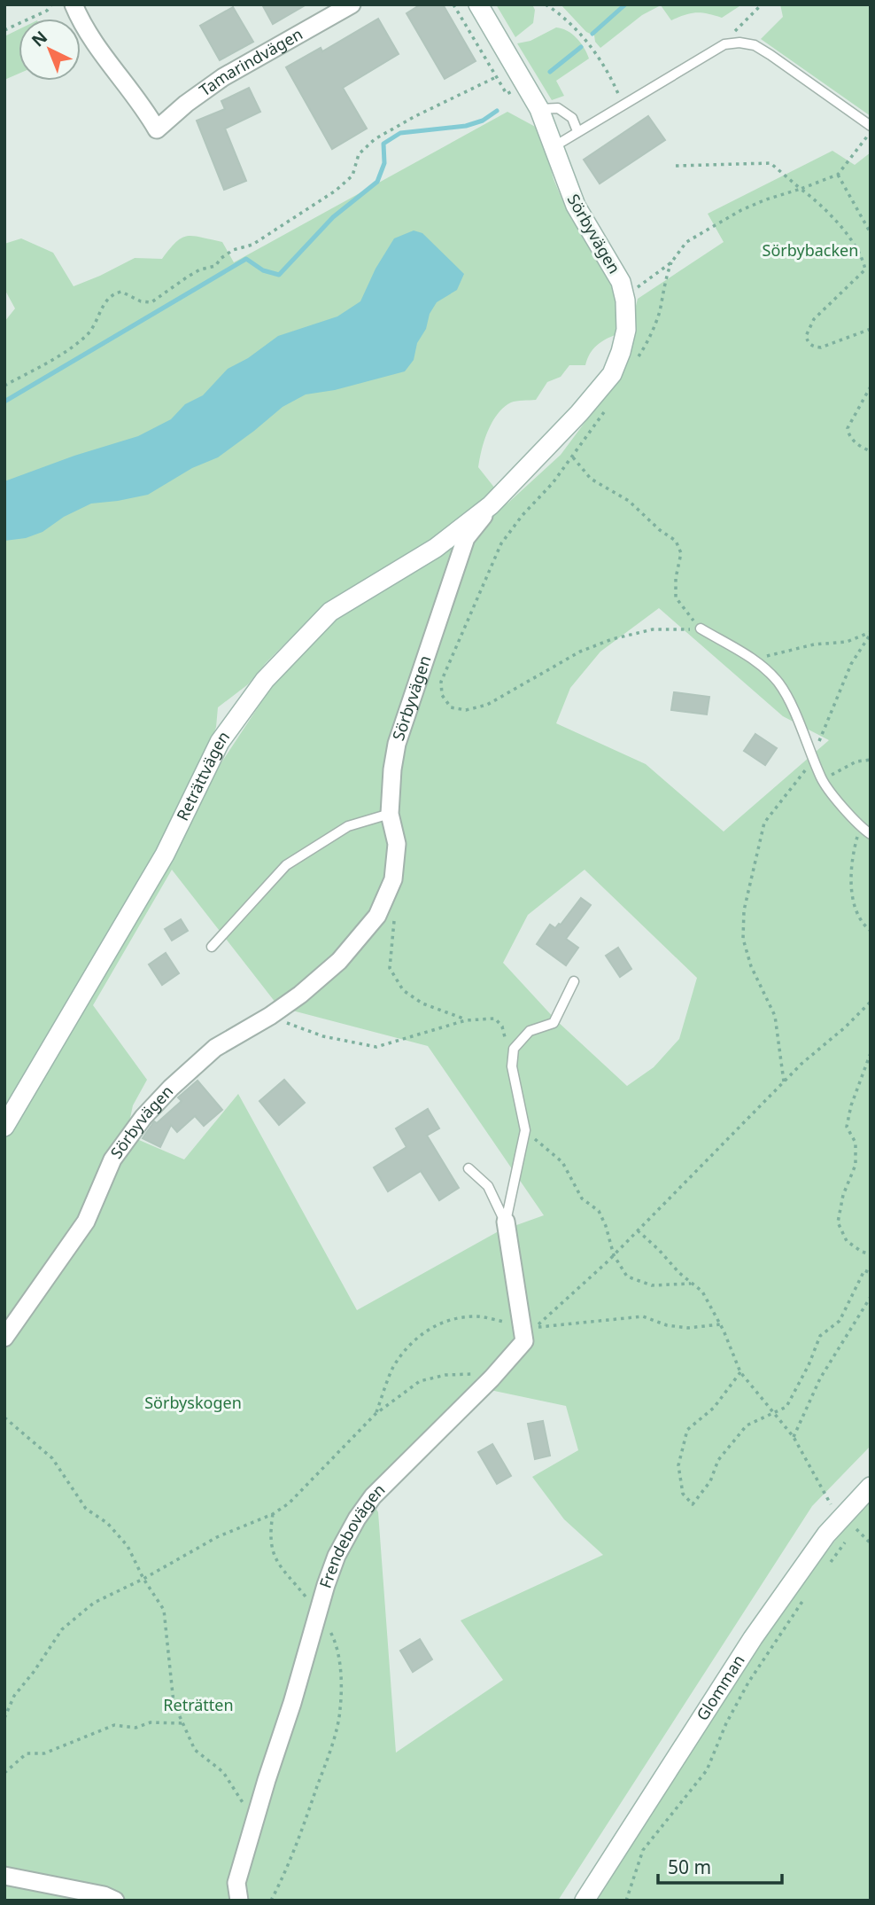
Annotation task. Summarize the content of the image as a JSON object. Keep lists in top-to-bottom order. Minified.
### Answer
{"streets":{"street":["Tamarindvägen","Sörbyvägen","Reträttvägen","Frendebovägen","Glomman"]},"crossings":[["Sörbyvägen","Reträttvägen"]],"parks":["Sörbybacken","Sörbyskogen","Reträtten"],"scale_bar":"50 m","north":"top left"}
